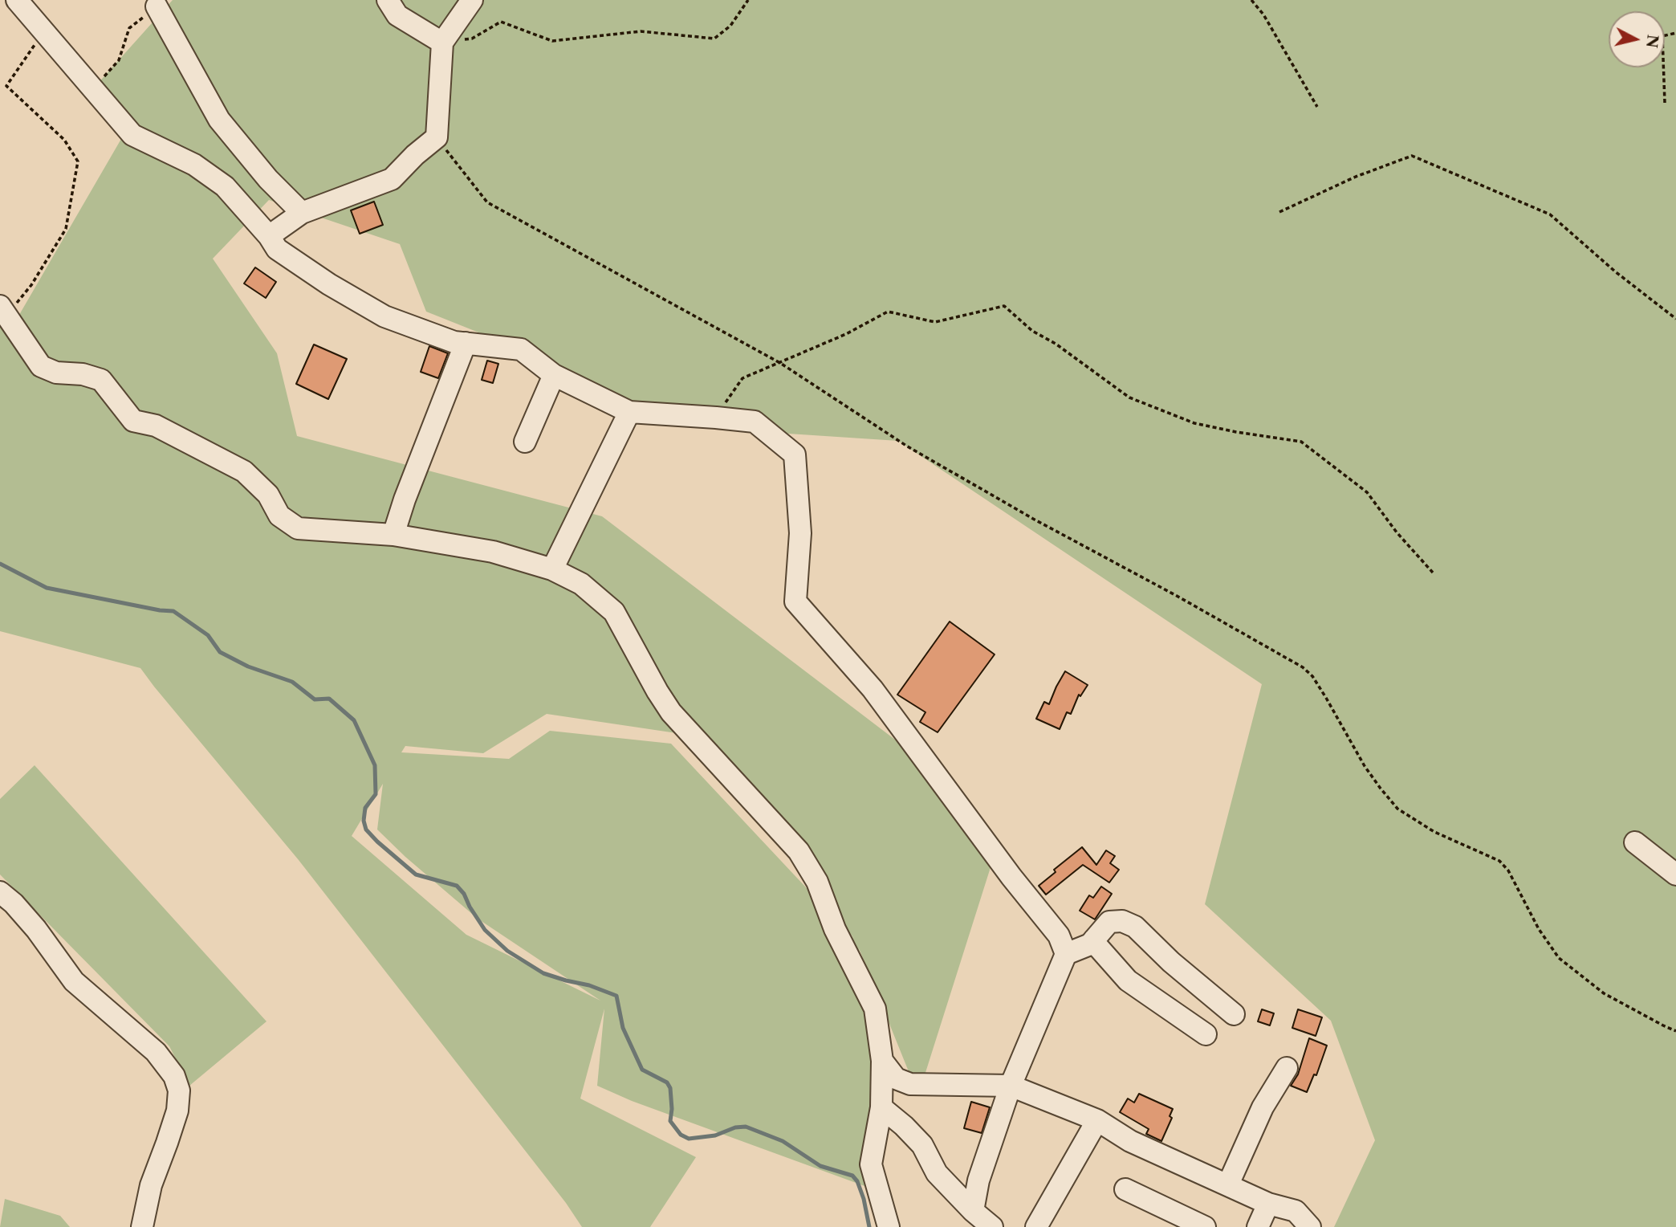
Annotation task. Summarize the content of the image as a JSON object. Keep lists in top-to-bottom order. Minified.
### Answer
{"north":"right"}
